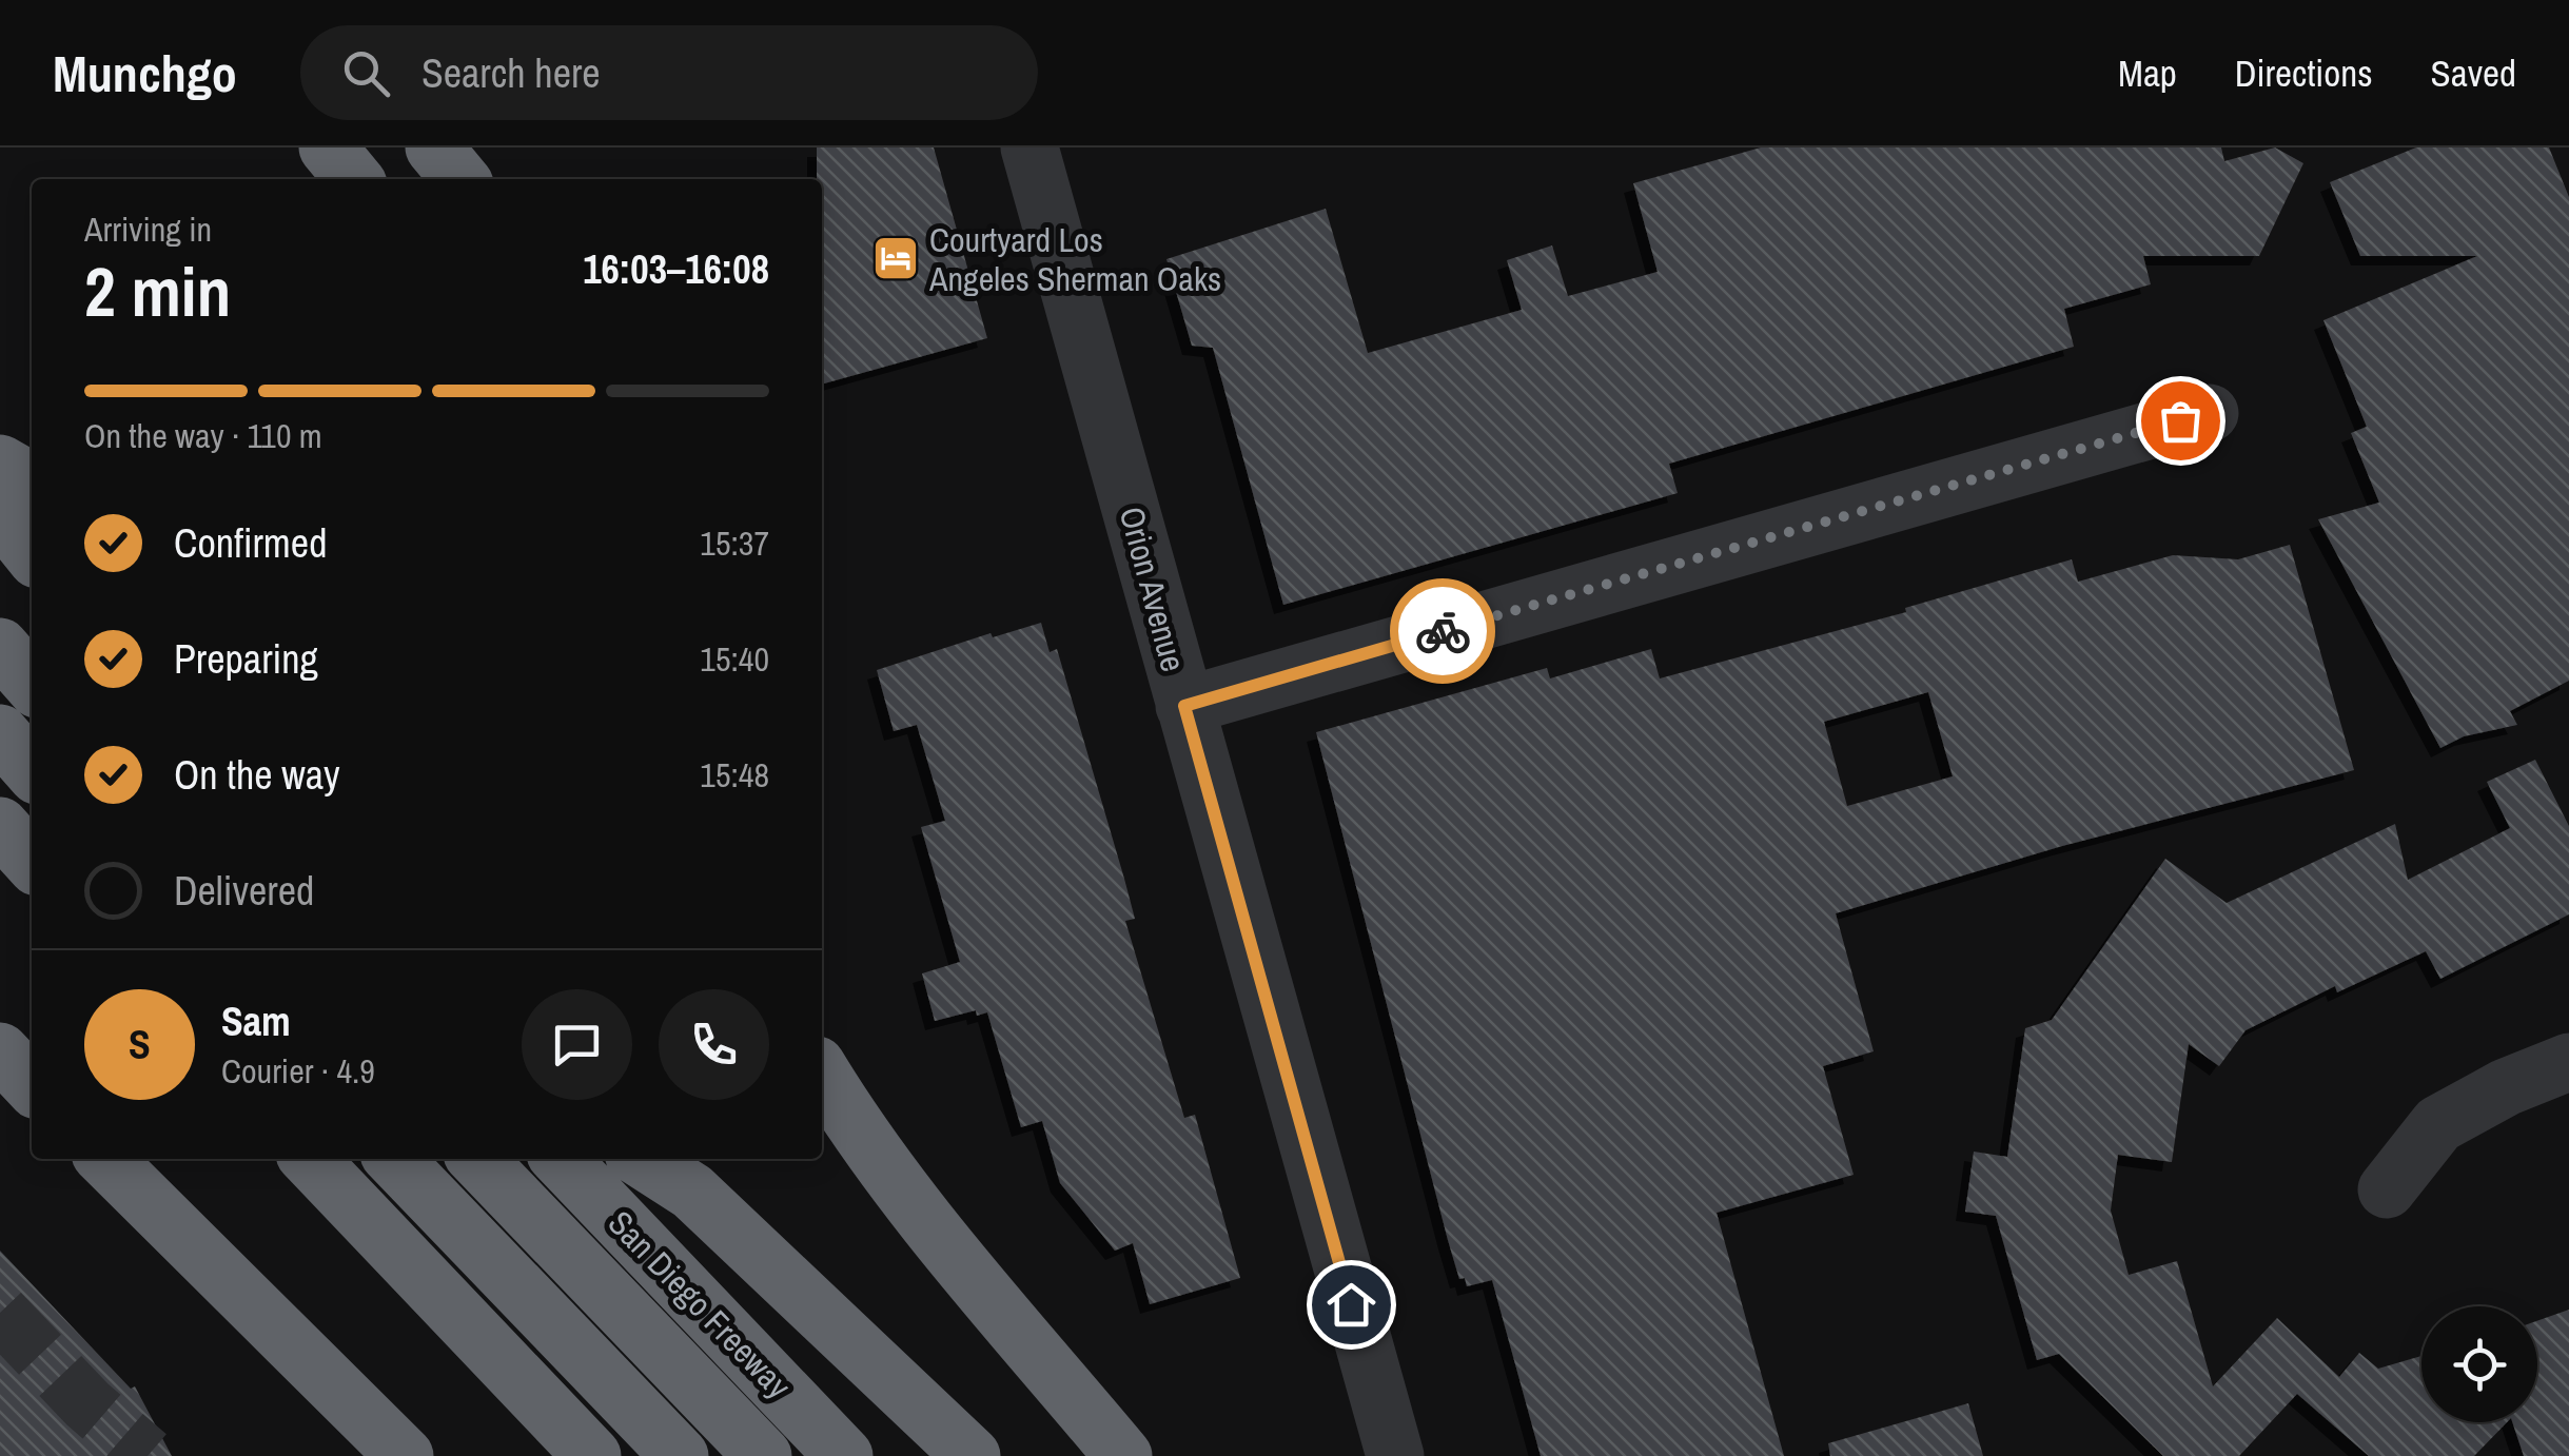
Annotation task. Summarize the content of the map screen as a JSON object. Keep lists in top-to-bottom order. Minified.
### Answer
{"streets":{"highway":["San Diego Freeway"],"street":["Orion Avenue"]},"places":{"hotel":["Courtyard Los Angeles Sherman Oaks"]},"page":{"header":"Munchgo","search":"Search here","nav":["Map","Directions","Saved"],"heading":["2 min","Arriving in","16:03–16:08"],"panel":["Sam","Courier · 4.9"],"bar":"On the way · 110 m","list":[["Confirmed","15:37"],["Preparing","15:40"],["On the way","15:48"],"Delivered"],"round":"S"}}
